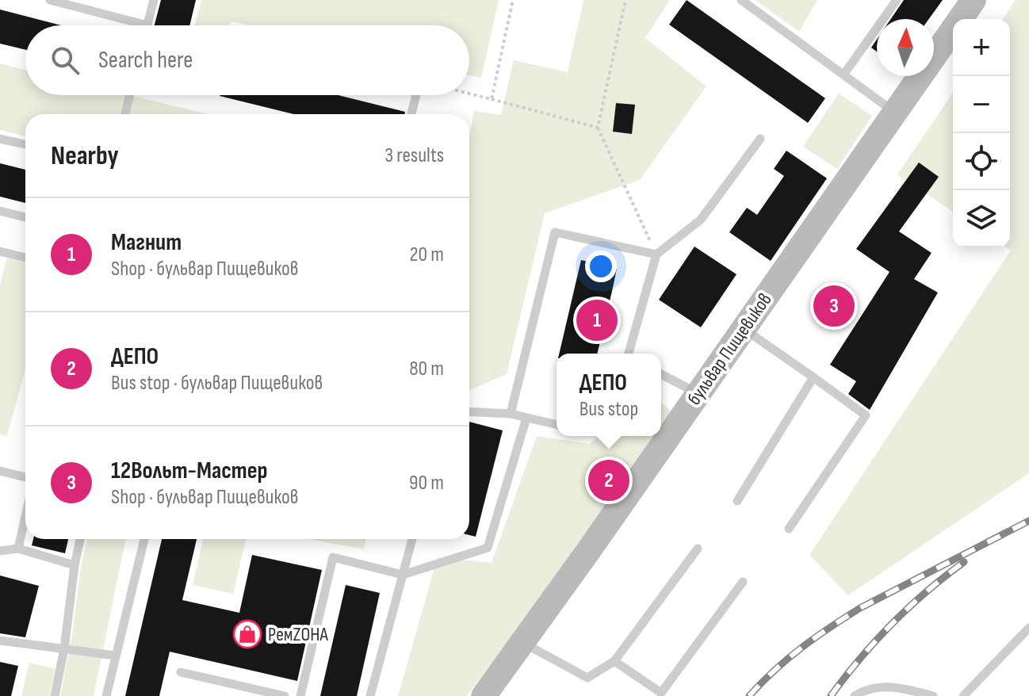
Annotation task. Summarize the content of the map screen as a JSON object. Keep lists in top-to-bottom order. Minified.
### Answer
{"streets":{"main road":["бульвар Пищевиков"]},"places":{"shop":["РемZОНА"]},"north":"top","page":{"map_buttons":["+","−"],"search":"Search here","heading":["Nearby","3 results"],"list":[{"mark":"1","name":"Магнит","note":"Shop · бульвар Пищевиков","value":"20 m"},{"mark":"2","name":"ДЕПО","note":"Bus stop · бульвар Пищевиков","value":"80 m"},{"mark":"3","name":"12Вольт-Мастер","note":"Shop · бульвар Пищевиков","value":"90 m"}],"pins":["3","1","2"],"popup":["ДЕПО","Bus stop"]}}
